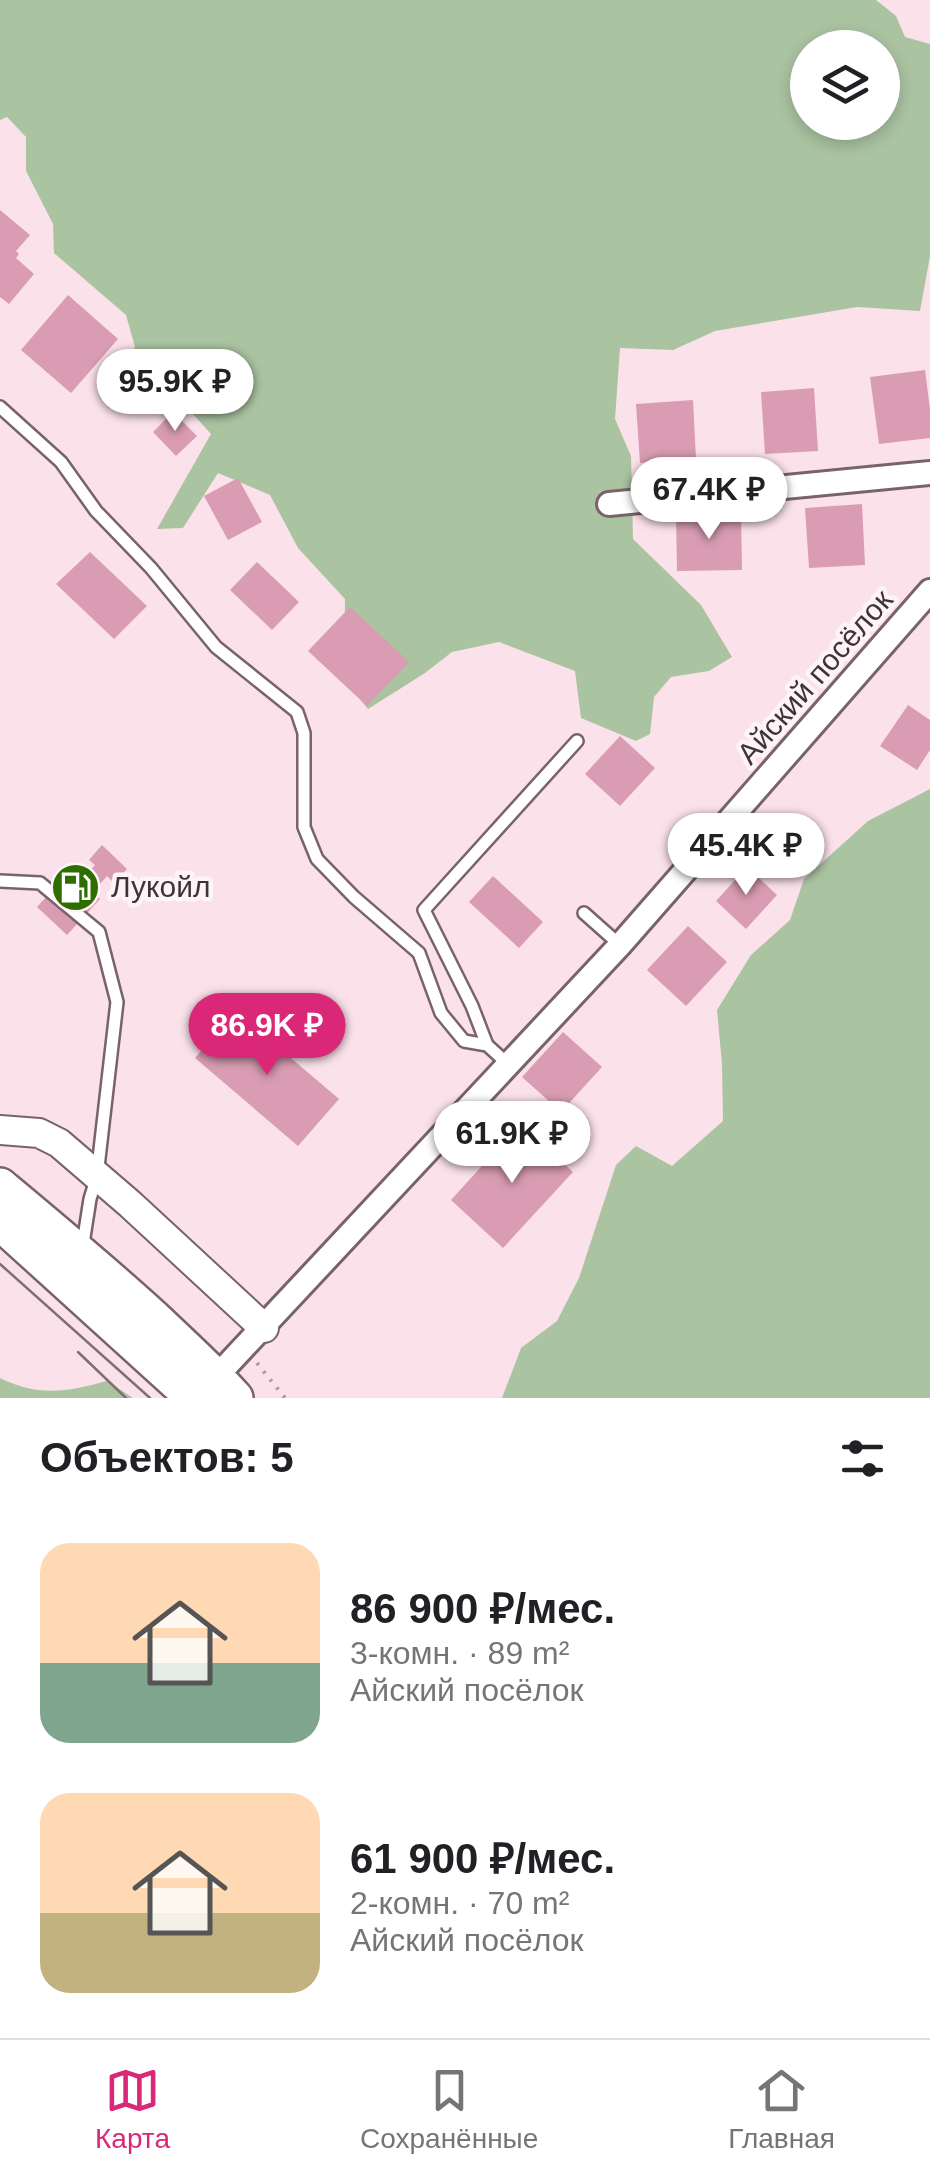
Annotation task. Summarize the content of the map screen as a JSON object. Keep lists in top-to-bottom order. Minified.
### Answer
{"streets":{"street":["Айский посёлок"]},"places":{"fuel station":["Лукойл"]},"page":{"price":["95.9K ₽","67.4K ₽","45.4K ₽","86.9K ₽","61.9K ₽"],"heading":"Объектов: 5","list":[{"name":"86 900 ₽/мес.","note":"3-комн. · 89 m² · Айский посёлок"},{"name":"61 900 ₽/мес.","note":"2-комн. · 70 m² · Айский посёлок"}],"tabs":["Карта","Сохранённые","Главная"]}}
